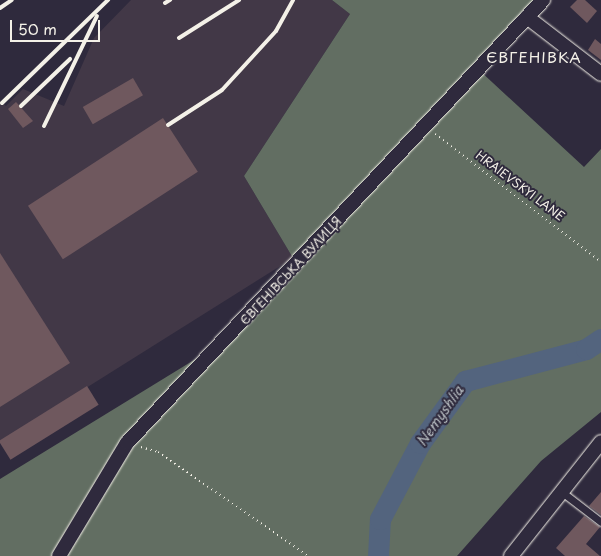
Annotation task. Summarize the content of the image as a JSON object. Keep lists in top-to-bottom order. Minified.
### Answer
{"streets":{"street":["ЄВГЕНІВСЬКА ВУЛИЦЯ"],"path":["HRAIEVSKYI LANE"]},"crossings":[["HRAIEVSKYI LANE","ЄВГЕНІВСЬКА ВУЛИЦЯ"]],"districts":["ЄВГЕНІВКА"],"water":["Nemyshlia"],"scale_bar":"50 m"}
